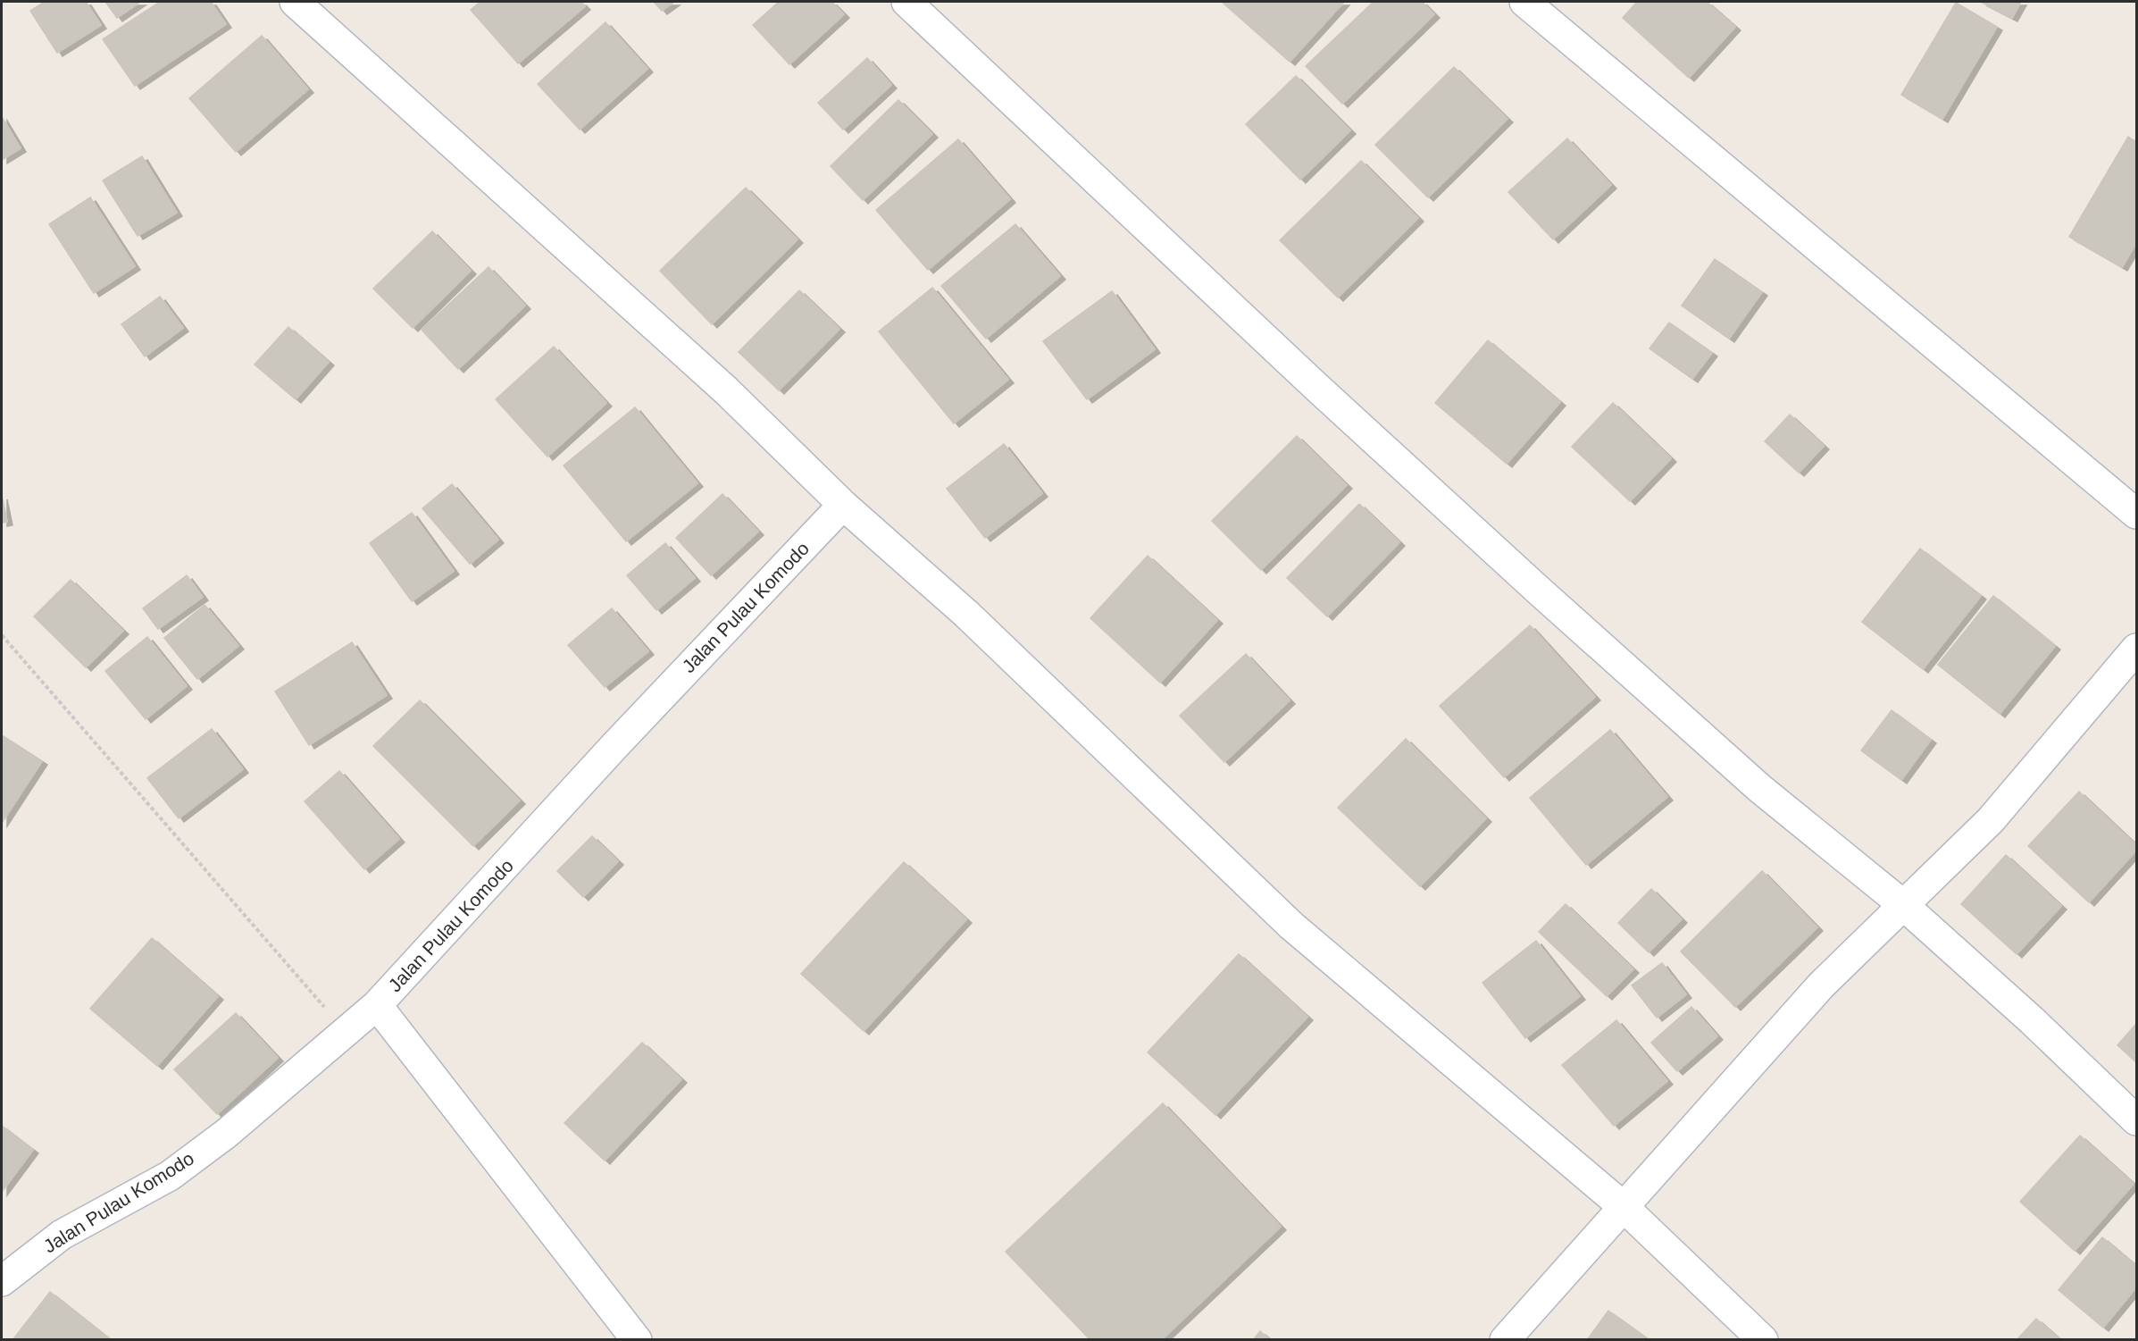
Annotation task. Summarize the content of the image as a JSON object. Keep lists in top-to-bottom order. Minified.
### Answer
{"streets":{"street":["Jalan Pulau Komodo"]}}
